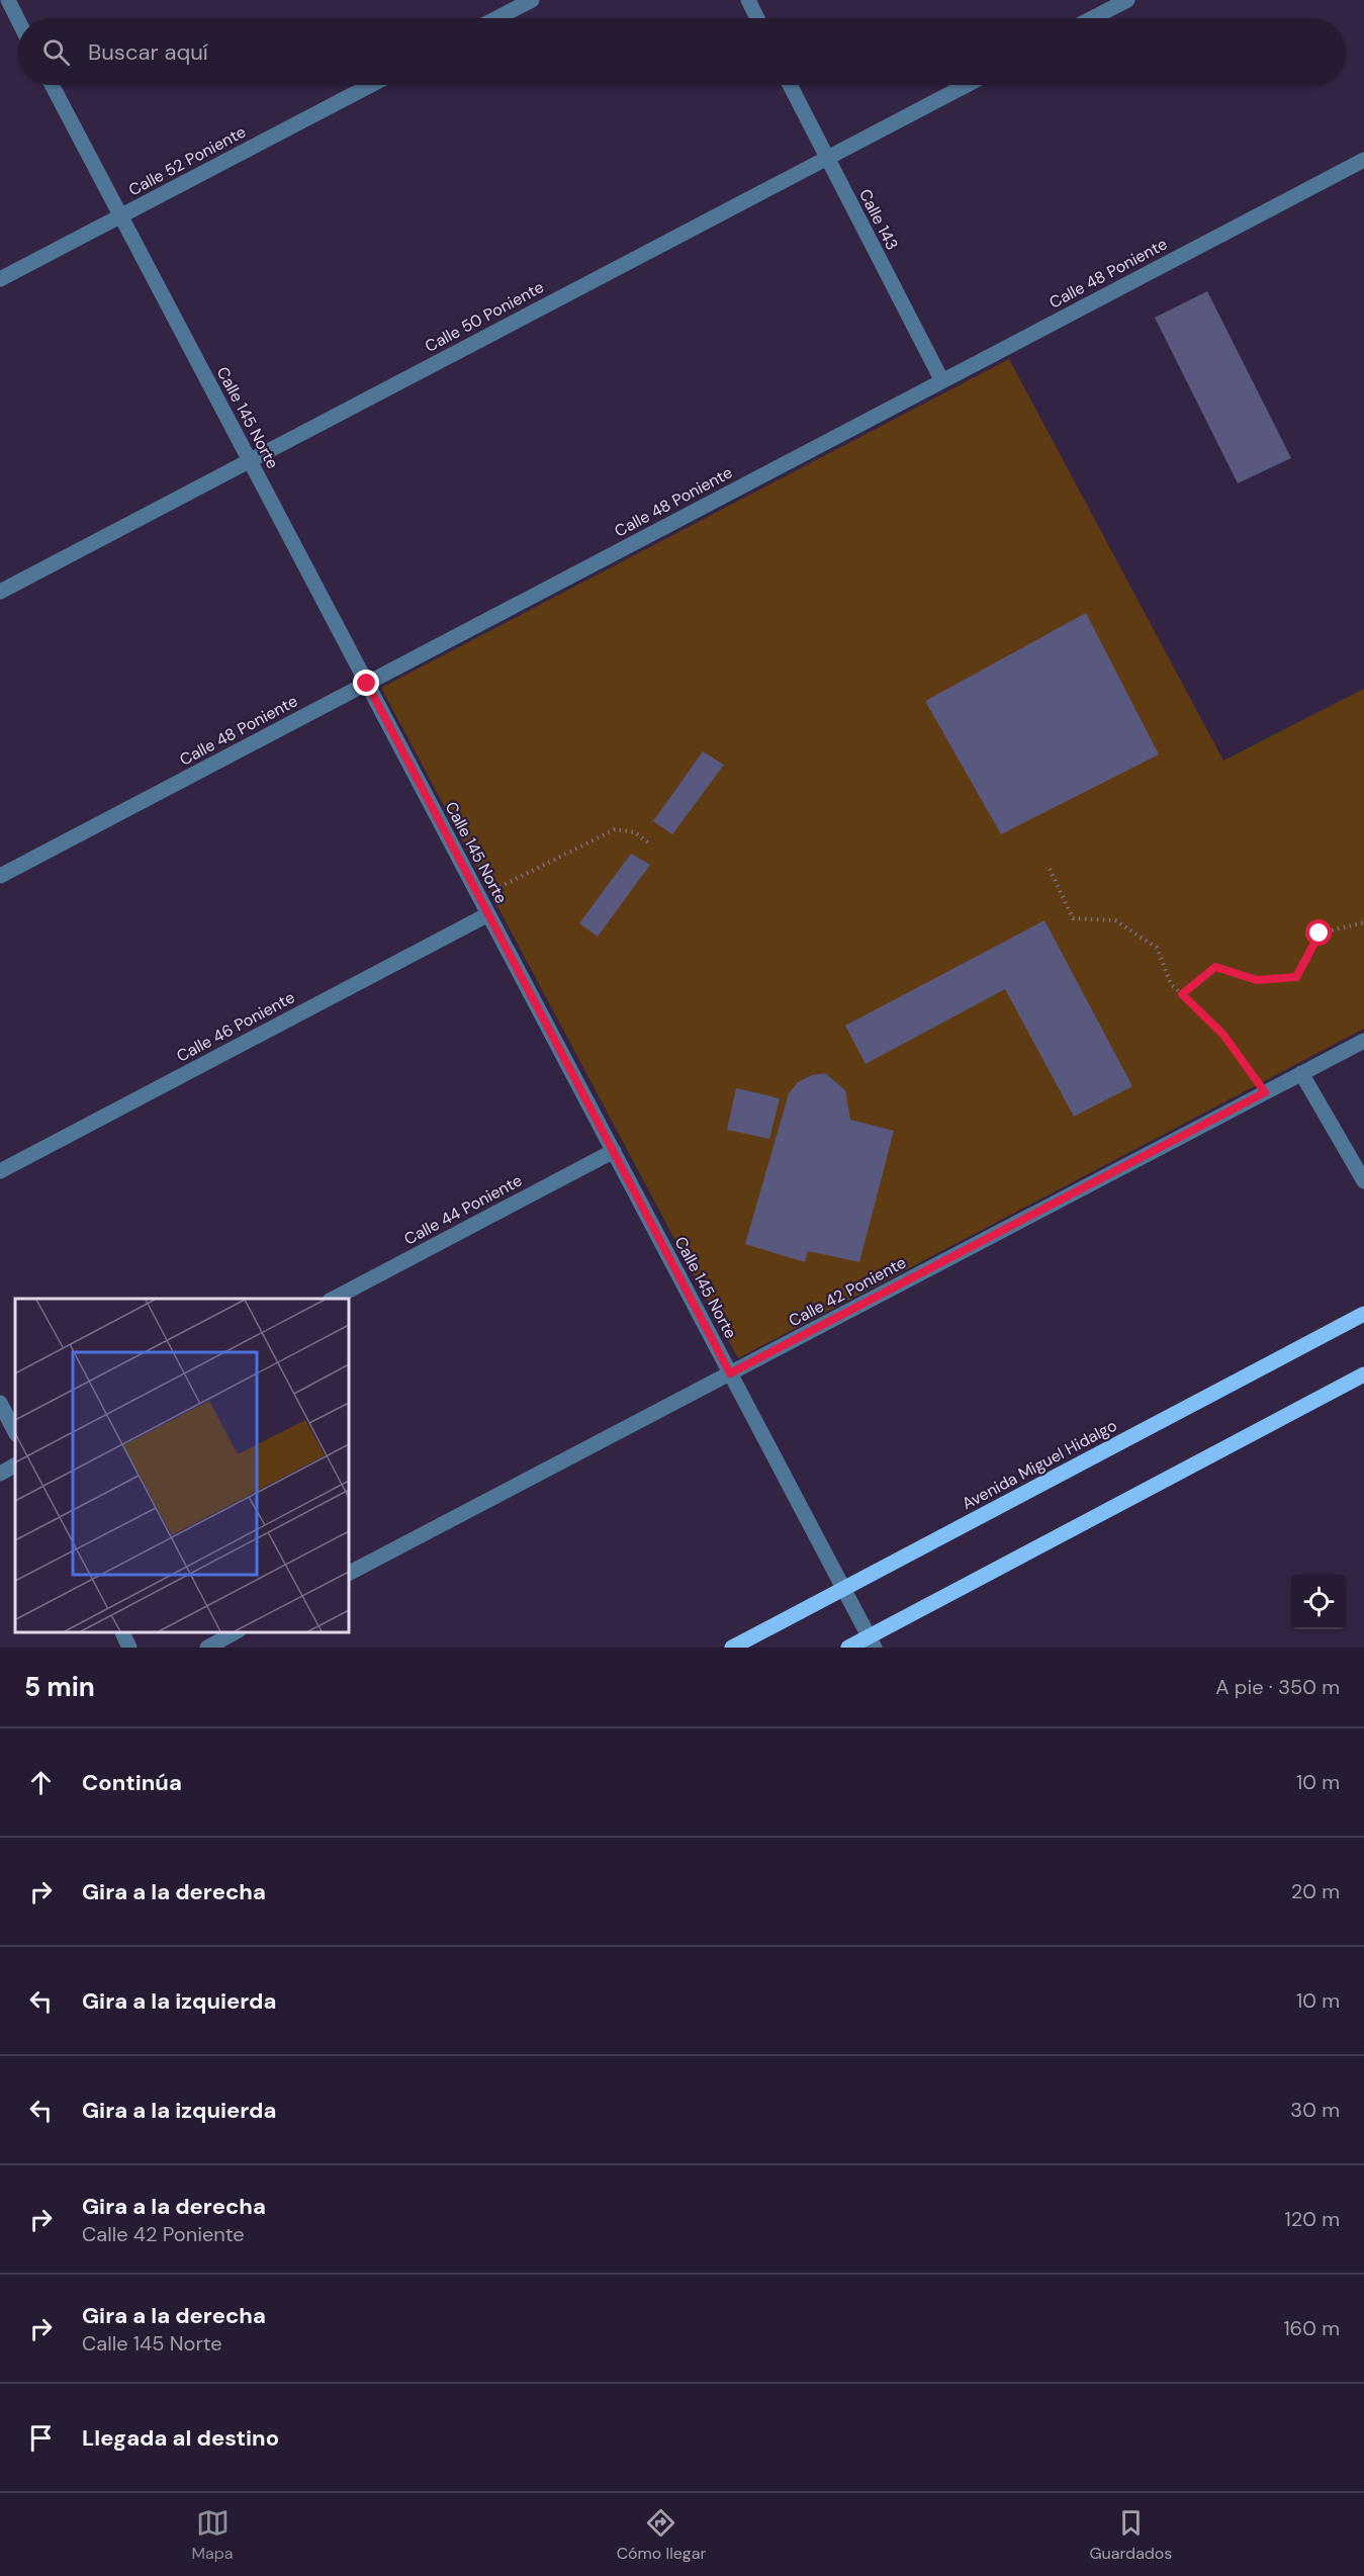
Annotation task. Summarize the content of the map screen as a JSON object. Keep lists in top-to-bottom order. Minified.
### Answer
{"streets":{"main road":["Avenida Miguel Hidalgo"],"street":["Calle 52 Poniente","Calle 143","Calle 48 Poniente","Calle 50 Poniente","Calle 145 Norte","Calle 46 Poniente","Calle 44 Poniente","Calle 42 Poniente"]},"crossings":[["Calle 52 Poniente","Calle 145 Norte"],["Calle 143","Calle 48 Poniente"],["Calle 143","Calle 50 Poniente"],["Calle 48 Poniente","Calle 145 Norte"],["Calle 50 Poniente","Calle 145 Norte"],["Calle 145 Norte","Calle 46 Poniente"],["Calle 145 Norte","Calle 44 Poniente"],["Calle 145 Norte","Calle 42 Poniente"],["Calle 145 Norte","Avenida Miguel Hidalgo"]],"page":{"search":"Buscar aquí","heading":["5 min","A pie · 350 m"],"list":[["Continúa","10 m"],["Gira a la derecha","20 m"],["Gira a la izquierda","10 m"],["Gira a la izquierda","30 m"],["Gira a la derecha","Calle 42 Poniente","120 m"],["Gira a la derecha","Calle 145 Norte","160 m"],"Llegada al destino"],"nav":["Mapa","Cómo llegar","Guardados"]}}
